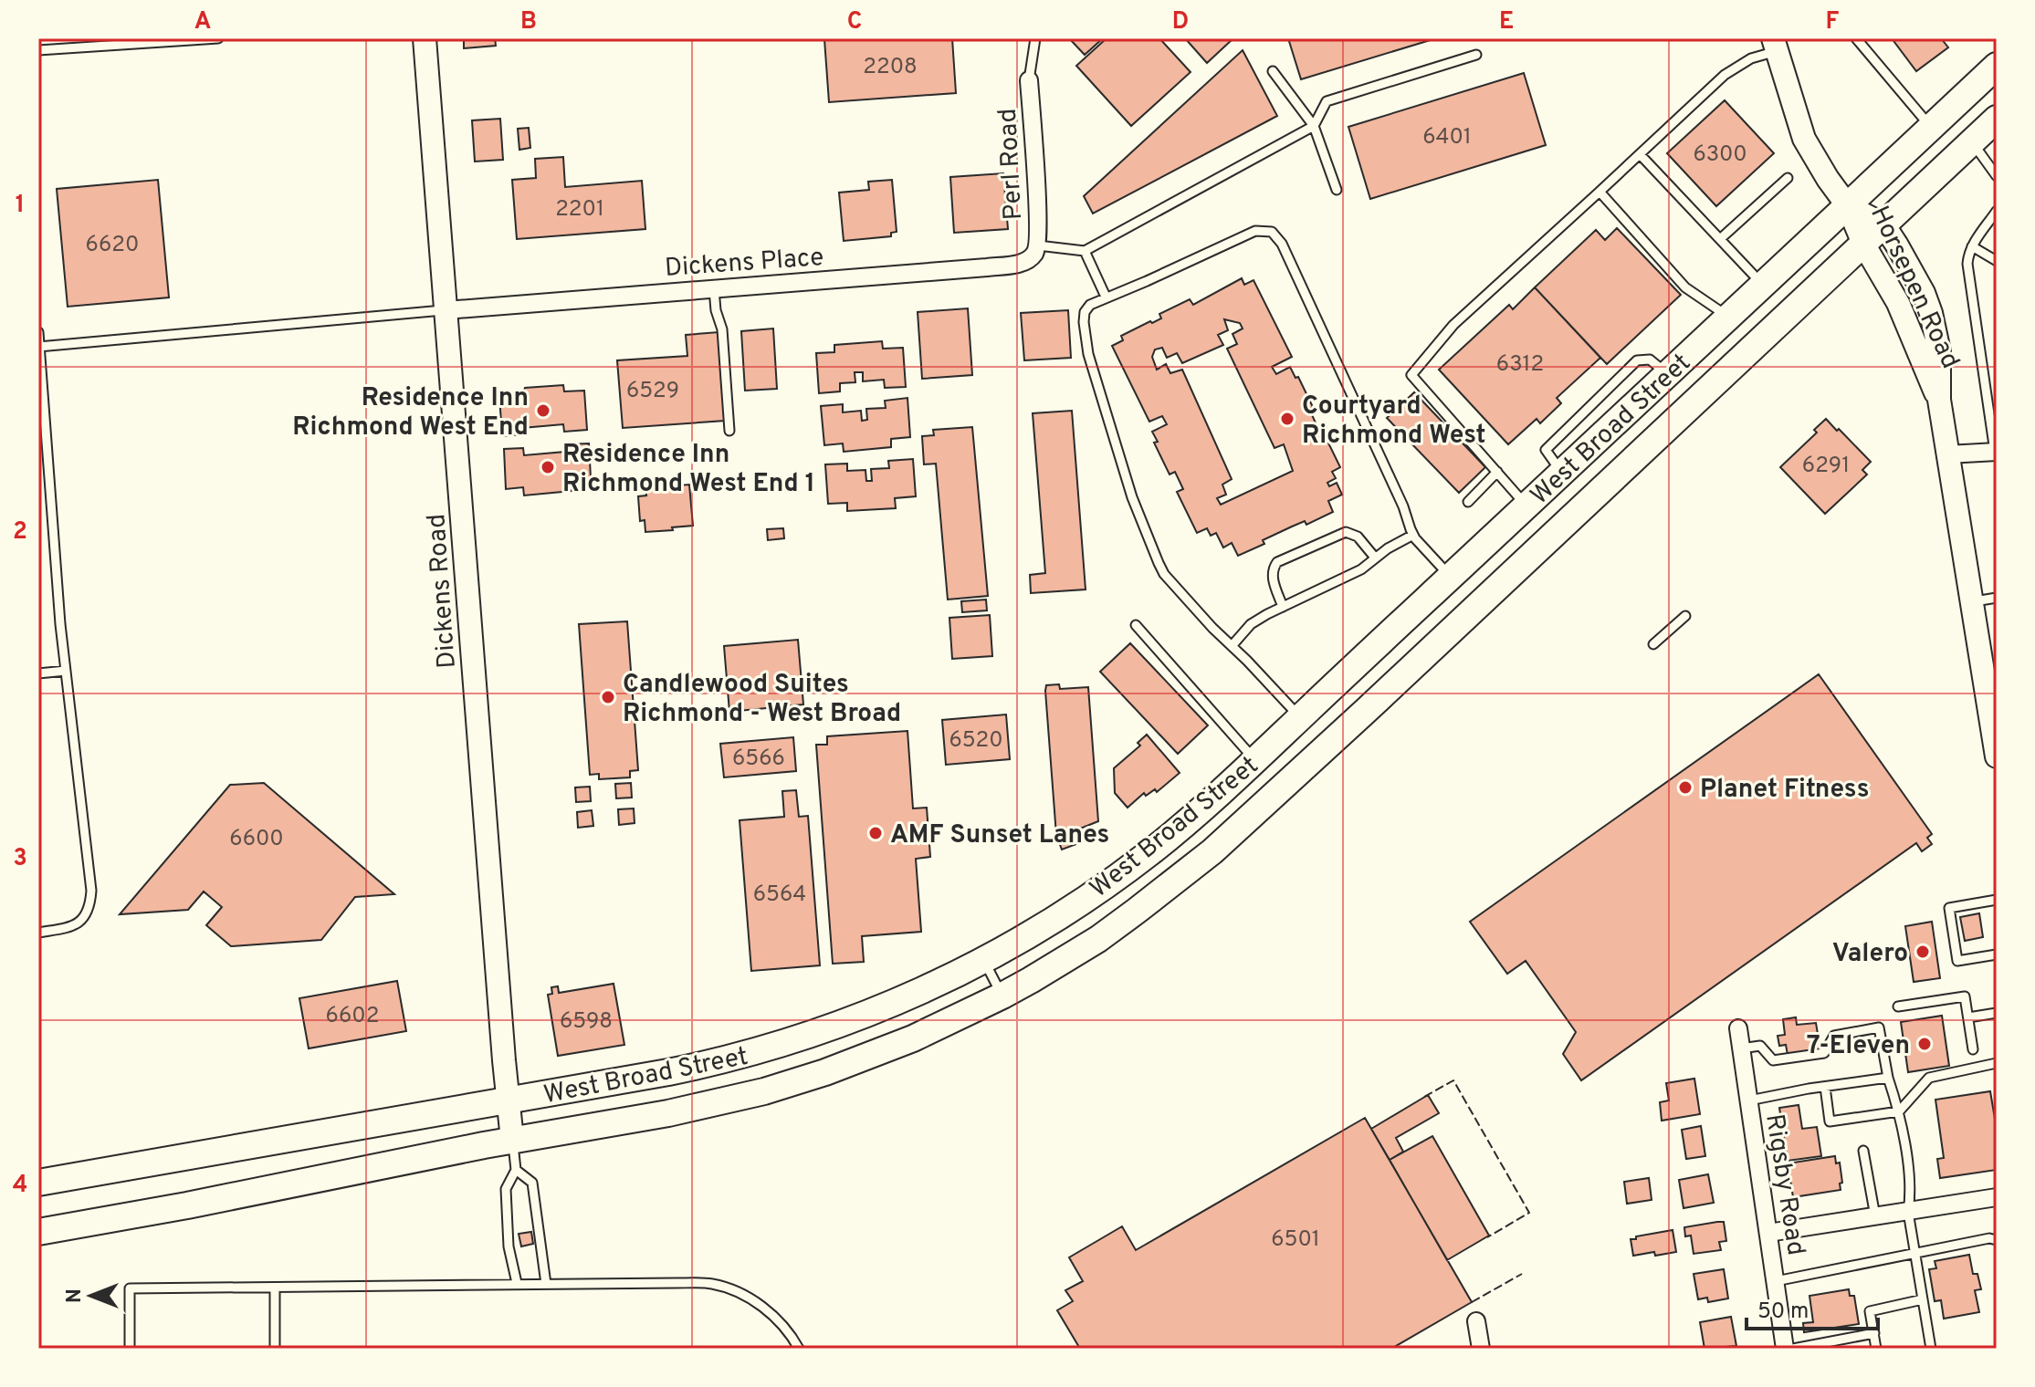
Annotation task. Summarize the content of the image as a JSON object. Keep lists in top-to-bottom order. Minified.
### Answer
{"streets":{"main road":["Horsepen Road","West Broad Street","Dickens Road"],"street":["Perl Road","Dickens Place","Rigsby Road"]},"crossings":[["Perl Road","Dickens Place"],["Dickens Place","Dickens Road"],["Horsepen Road","West Broad Street"],["West Broad Street","Dickens Road"]],"places":["Residence Inn Richmond West End","Courtyard Richmond West","Residence Inn Richmond West End 1","Candlewood Suites Richmond - West Broad","Planet Fitness","AMF Sunset Lanes","Valero","7-Eleven"],"house_numbers":["2208","6401","6300","2201","6620","6312","6529","6291","6520","6566","6600","6564","6602","6598","6501"],"scale_bar":"50 m","north":"left","grid":{"columns":["A","B","C","D","E","F"],"rows":["1","2","3","4"]}}
